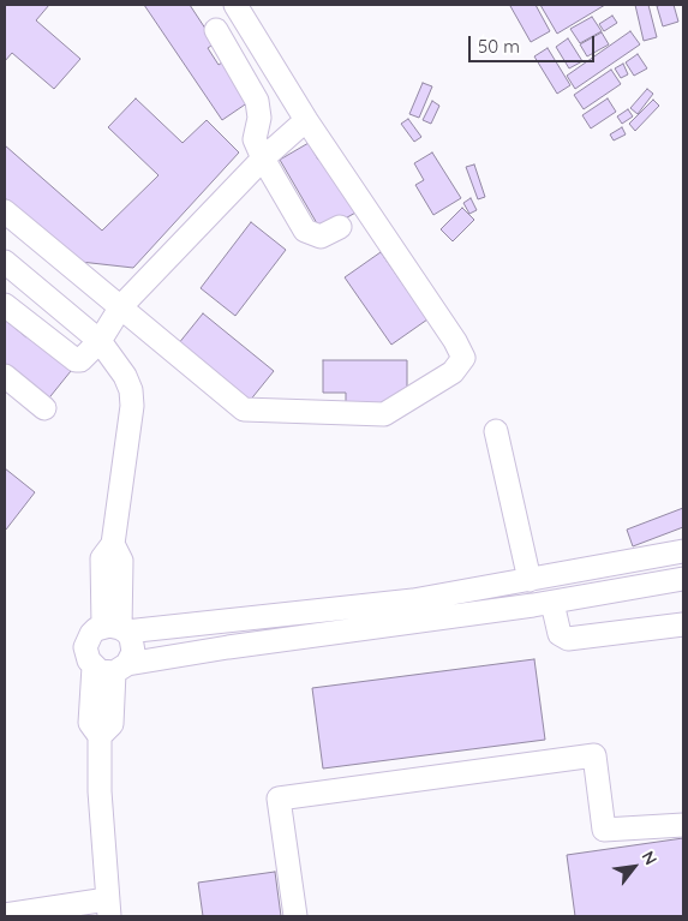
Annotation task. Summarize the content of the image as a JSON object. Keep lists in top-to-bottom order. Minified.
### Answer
{"scale_bar":"50 m","north":"top right"}
